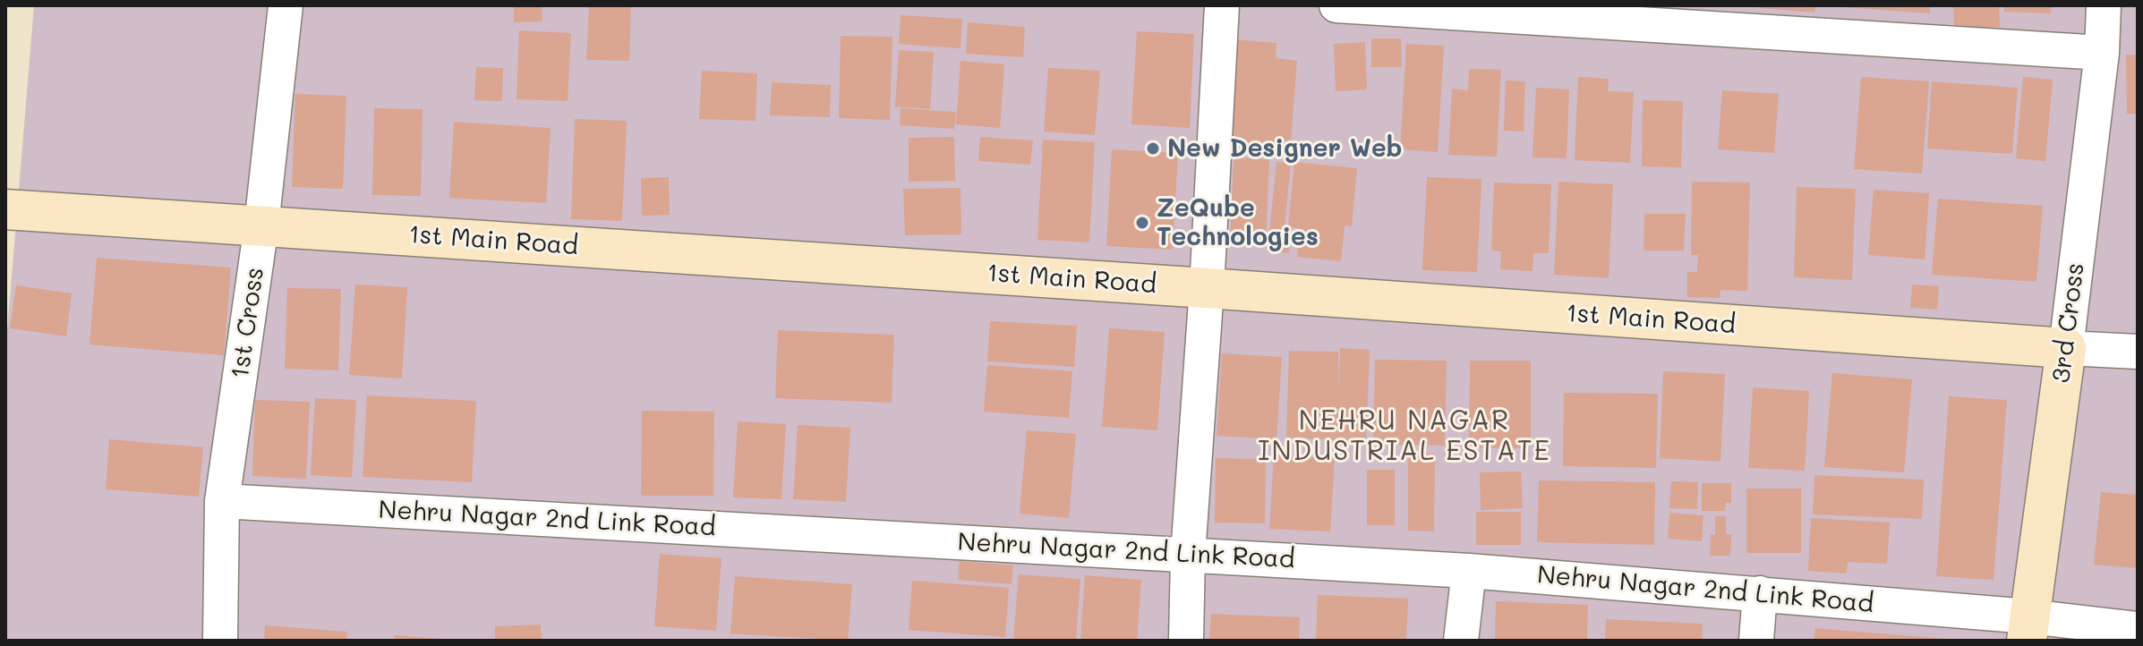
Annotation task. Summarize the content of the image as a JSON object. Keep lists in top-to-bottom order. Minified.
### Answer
{"streets":{"street":["1st Main Road","1st Cross","3rd Cross","Nehru Nagar 2nd Link Road"]},"crossings":[["1st Main Road","1st Cross"],["1st Main Road","3rd Cross"],["1st Cross","Nehru Nagar 2nd Link Road"],["3rd Cross","Nehru Nagar 2nd Link Road"]],"districts":["NEHRU NAGAR INDUSTRIAL ESTATE"],"places":["New Designer Web","ZeQube Technologies"]}
